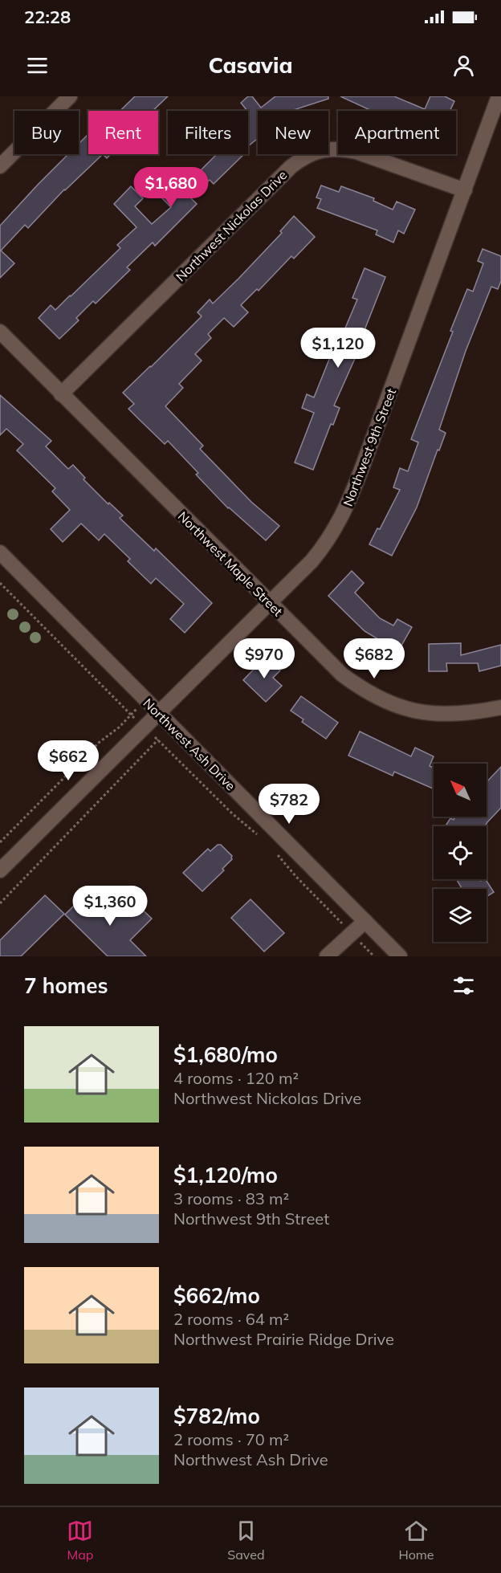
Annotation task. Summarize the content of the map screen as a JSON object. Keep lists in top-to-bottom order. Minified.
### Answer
{"streets":{"street":["Northwest Nickolas Drive","Northwest 9th Street","Northwest Maple Street","Northwest Ash Drive"]},"crossings":[["Northwest Nickolas Drive","Northwest 9th Street"],["Northwest Nickolas Drive","Northwest Maple Street"],["Northwest 9th Street","Northwest Maple Street"],["Northwest 9th Street","Northwest Ash Drive"]],"north":"top left","page":{"status":"22:28","header":"Casavia","chip":["Buy","Rent","Filters","New","Apartment"],"price":["$1,680","$1,120","$970","$682","$662","$782","$1,360"],"heading":"7 homes","list":[{"name":"$1,680/mo","note":"4 rooms · 120 m² · Northwest Nickolas Drive"},{"name":"$1,120/mo","note":"3 rooms · 83 m² · Northwest 9th Street"},{"name":"$662/mo","note":"2 rooms · 64 m² · Northwest Prairie Ridge Drive"},{"name":"$782/mo","note":"2 rooms · 70 m² · Northwest Ash Drive"}],"tabs":["Map","Saved","Home"]}}
